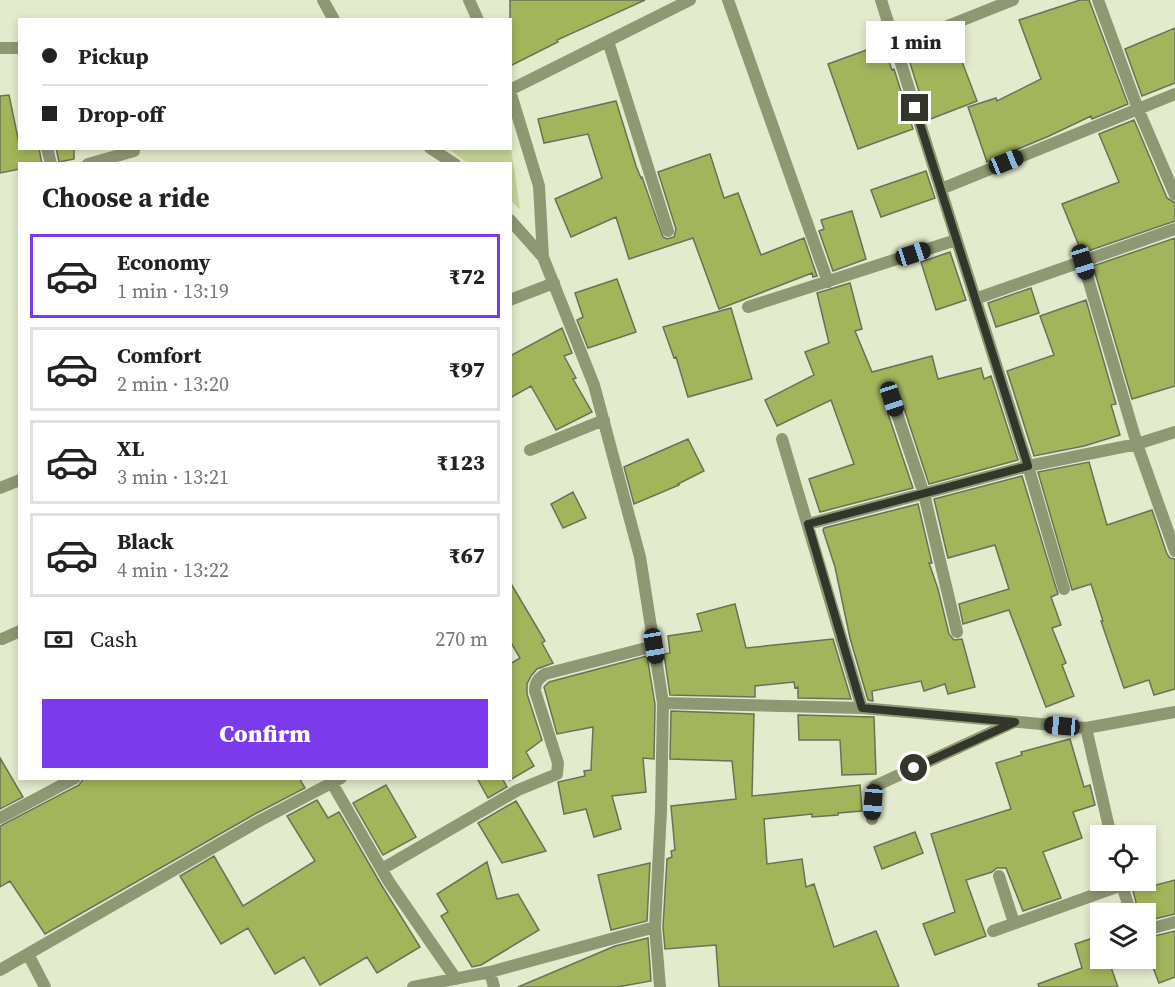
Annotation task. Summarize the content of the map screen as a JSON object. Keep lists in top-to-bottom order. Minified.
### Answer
{"page":{"banner":["Pickup","Drop-off"],"bubble":"1 min","heading":"Choose a ride","list":[{"name":"Economy","note":"1 min · 13:19","value":"₹72"},{"name":"Comfort","note":"2 min · 13:20","value":"₹97"},{"name":"XL","note":"3 min · 13:21","value":"₹123"},{"name":"Black","note":"4 min · 13:22","value":"₹67"}],"pay":["Cash","270 m"],"buttons":"Confirm"}}
